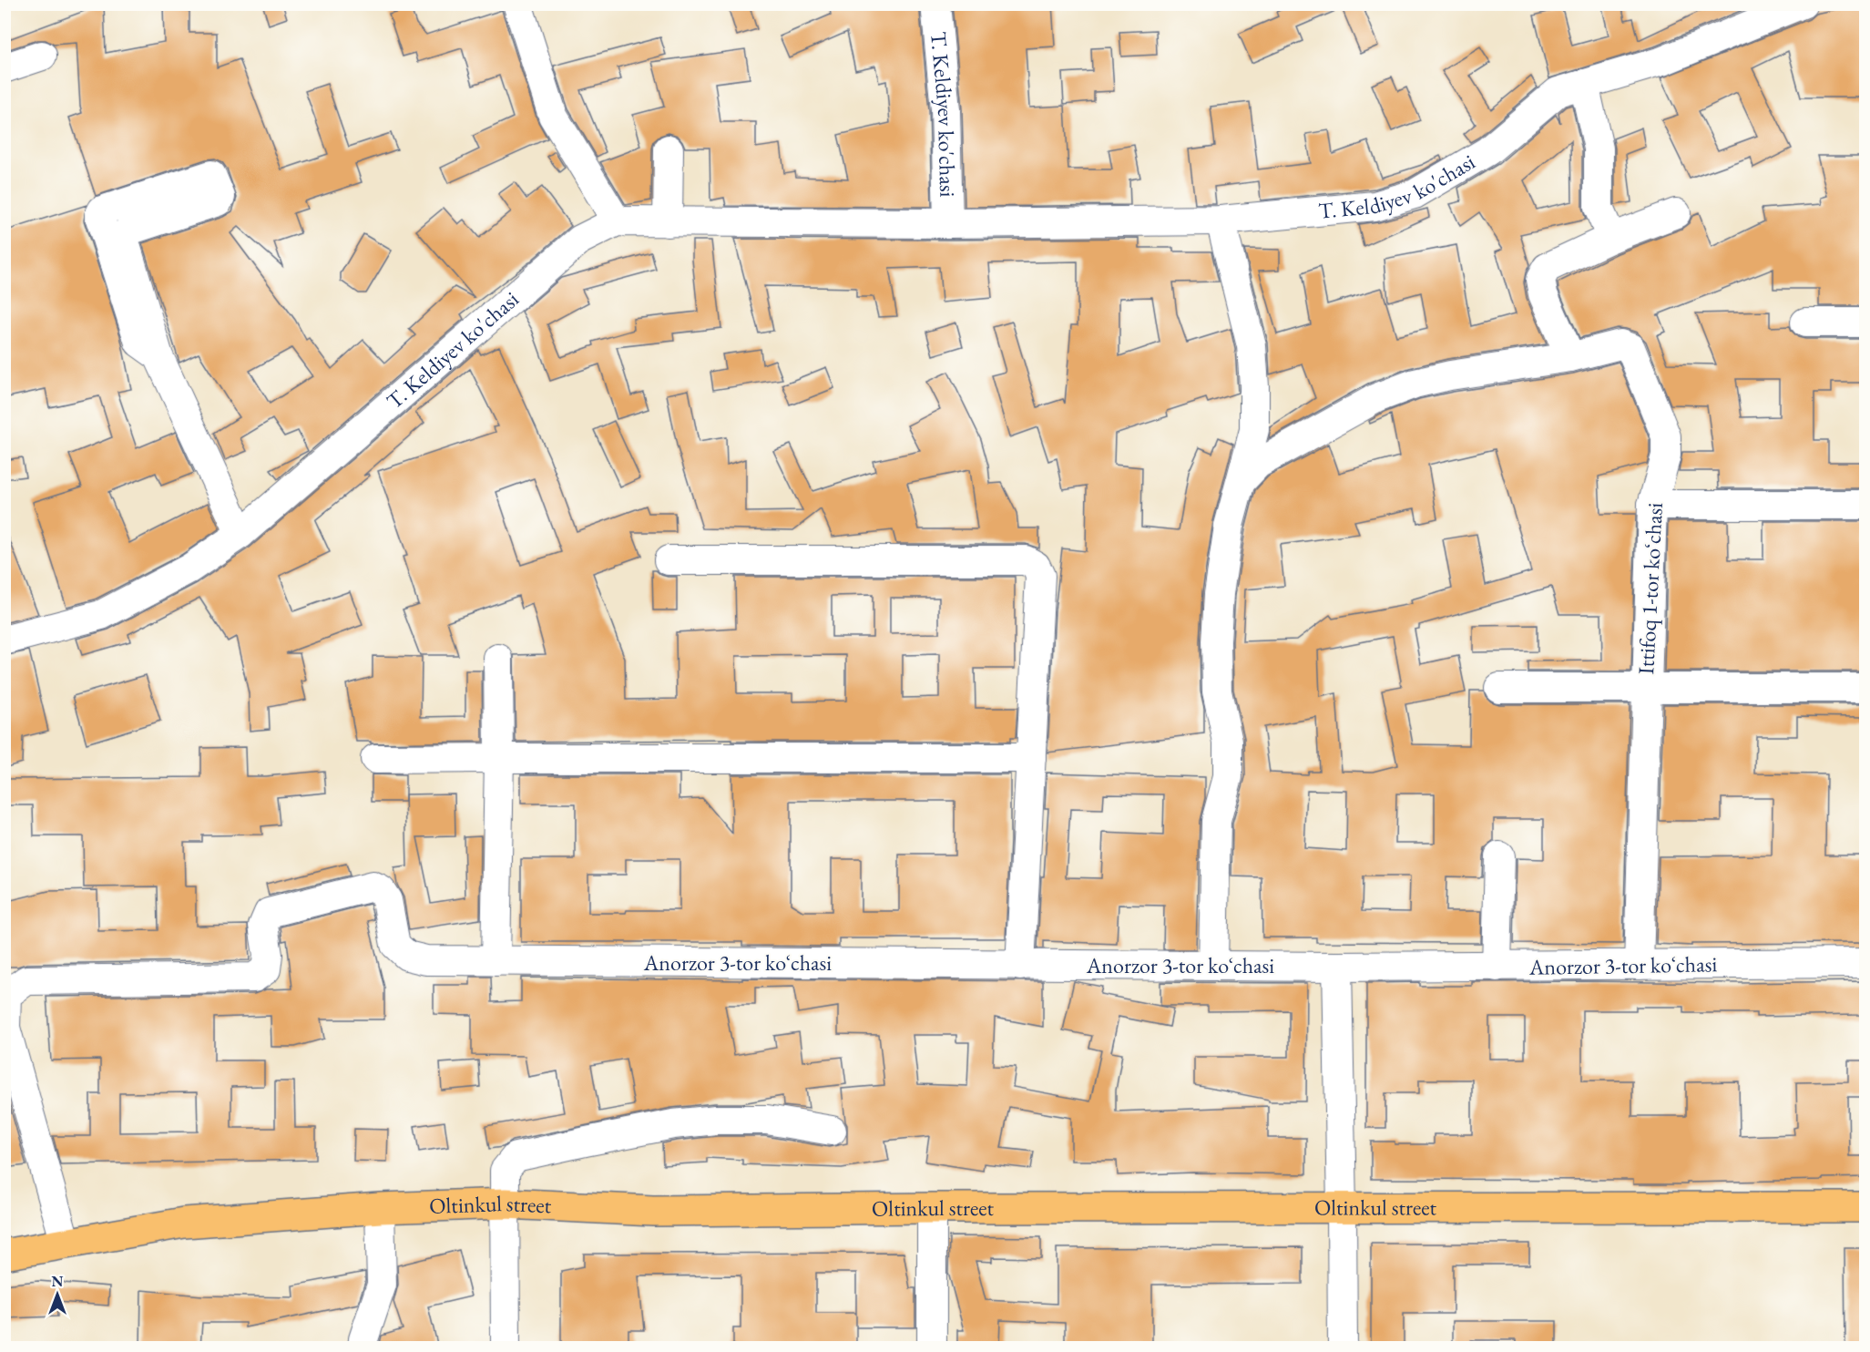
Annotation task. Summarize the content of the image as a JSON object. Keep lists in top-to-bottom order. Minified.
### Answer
{"streets":{"main road":["Oltinkul street"],"street":["T. Keldiyev ko'chasi","Ittifoq 1-tor koʻchasi","Anorzor 3-tor koʻchasi"]},"crossings":[["Ittifoq 1-tor koʻchasi","Anorzor 3-tor koʻchasi"],["Anorzor 3-tor koʻchasi","Oltinkul street"]],"north":"top"}
